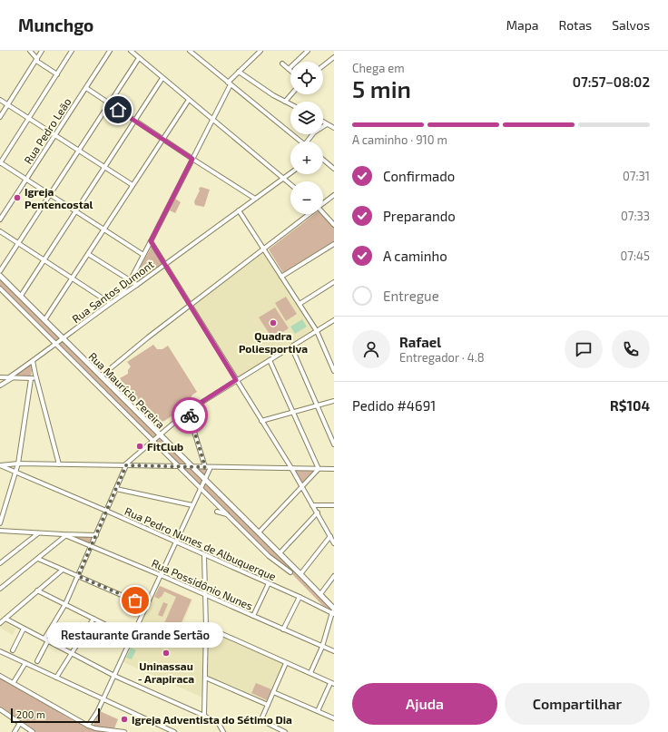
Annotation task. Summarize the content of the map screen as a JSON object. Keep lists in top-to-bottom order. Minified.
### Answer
{"streets":{"main road":["Rua Maurício Pereira"],"street":["Rua Pedro Leão","Rua Santos Dumont","Rua Pedro Nunes de Albuquerque","Rua Possidônio Nunes"]},"crossings":[["Rua Santos Dumont","Rua Maurício Pereira"]],"places":["Igreja Pentencostal","Quadra Poliesportiva","FitClub","Restaurante Grande Sertão","Uninassau - Arapiraca","Igreja Adventista do Sétimo Dia"],"scale_bar":"200 m","page":{"header":"Munchgo","nav":["Mapa","Rotas","Salvos"],"heading":["5 min","Chega em","07:57–08:02"],"panel":["Rafael","Entregador · 4.8","Pedido #4691","R$104"],"map_buttons":["+","−"],"bar":"A caminho · 910 m","list":[["Confirmado","07:31"],["Preparando","07:33"],["A caminho","07:45"],"Entregue"],"bubble":"Restaurante Grande Sertão","buttons":["Ajuda","Compartilhar"],"scale":"200 m"}}
